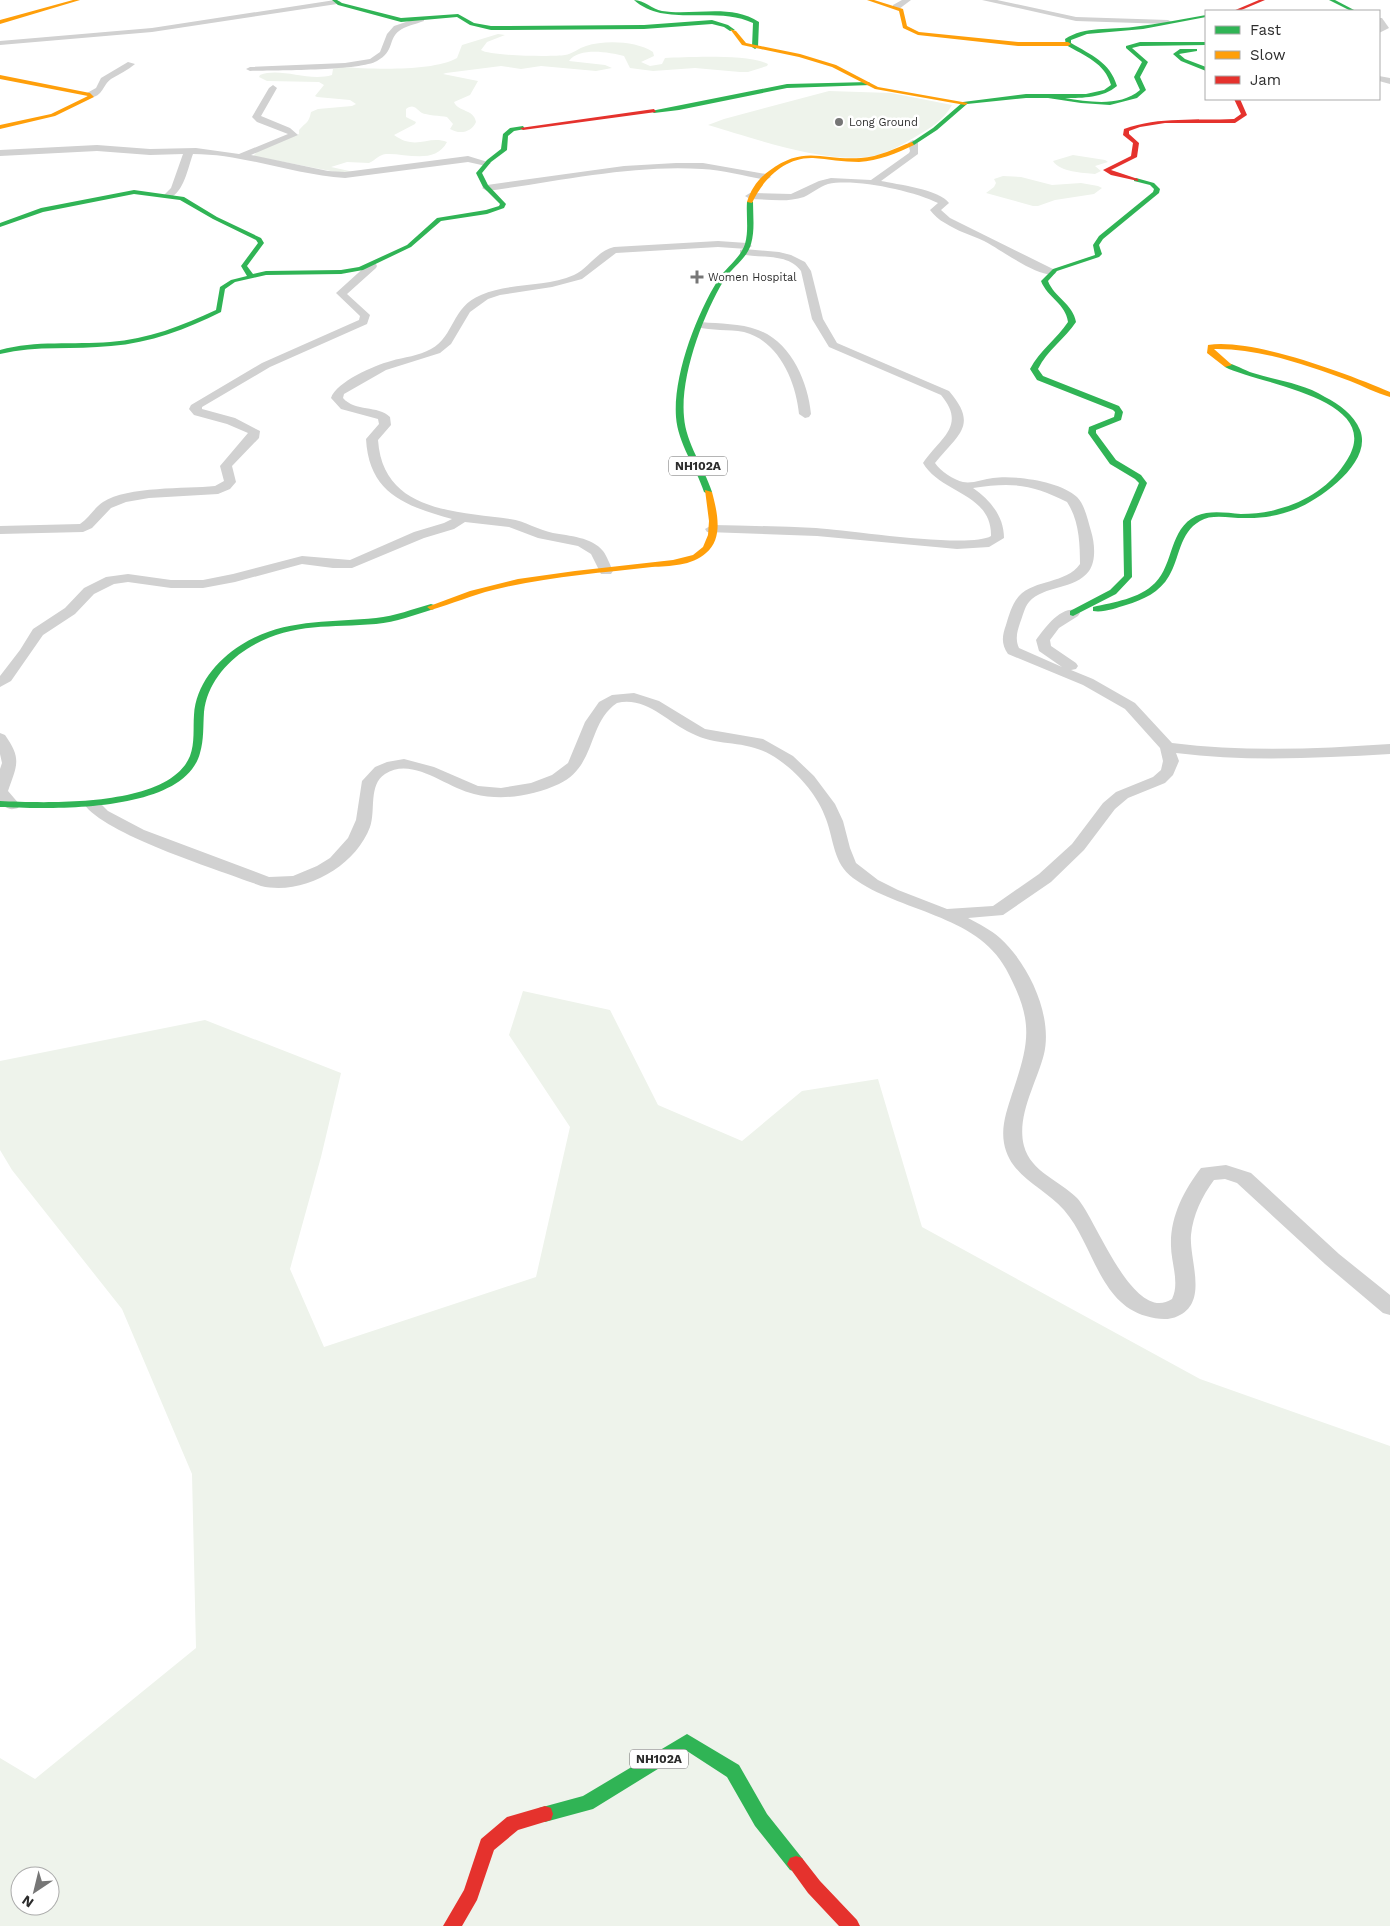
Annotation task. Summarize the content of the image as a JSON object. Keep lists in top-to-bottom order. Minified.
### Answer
{"streets":{"main road":["NH102A"]},"places":{"other":["Long Ground"],"health":["Women Hospital"]},"legend":["Fast","Slow","Jam"],"north":"bottom left"}
